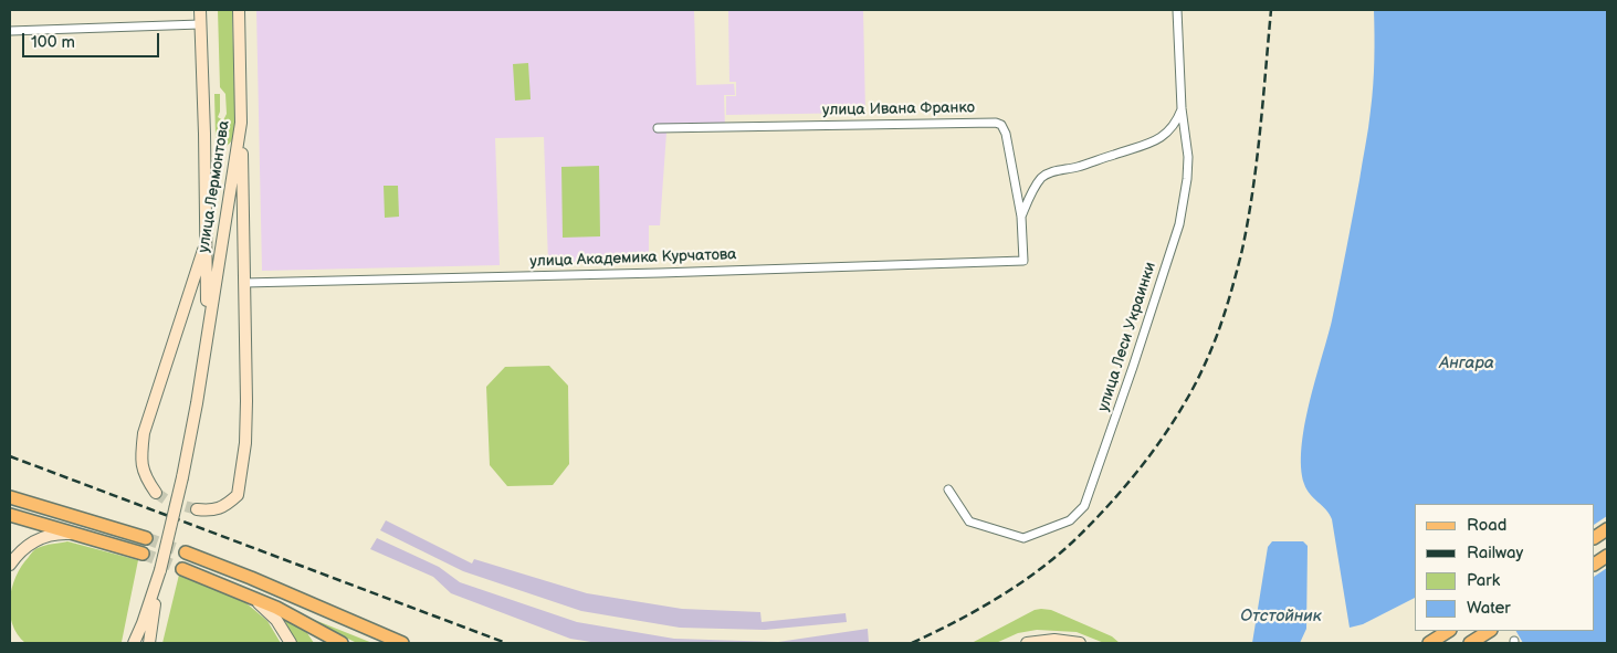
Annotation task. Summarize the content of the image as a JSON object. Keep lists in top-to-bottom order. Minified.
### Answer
{"streets":{"main road":["улица Лермонтова"],"street":["улица Ивана Франко","улица Академика Курчатова","улица Леси Украинки"]},"crossings":[["улица Ивана Франко","улица Академика Курчатова"]],"water":["Ангара","Отстойник"],"legend":["Road","Railway","Park","Water"],"scale_bar":"100 m"}
